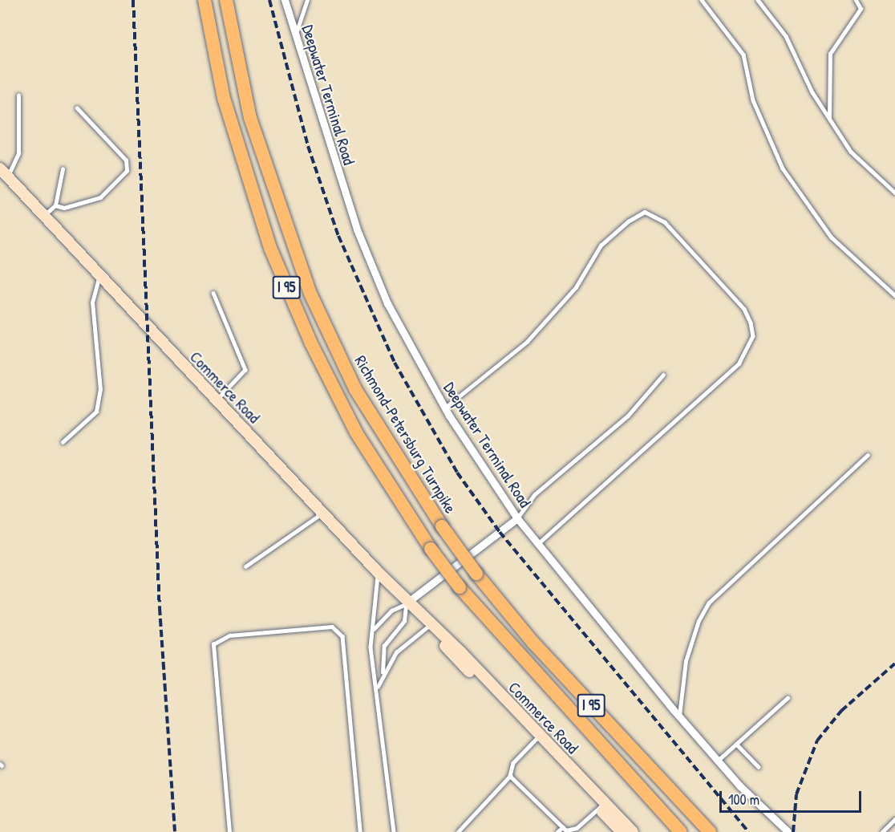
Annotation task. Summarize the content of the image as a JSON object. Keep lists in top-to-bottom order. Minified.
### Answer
{"streets":{"highway":["I 95","Richmond-Petersburg Turnpike"],"main road":["Commerce Road"],"street":["Deepwater Terminal Road"]},"scale_bar":"100 m"}
